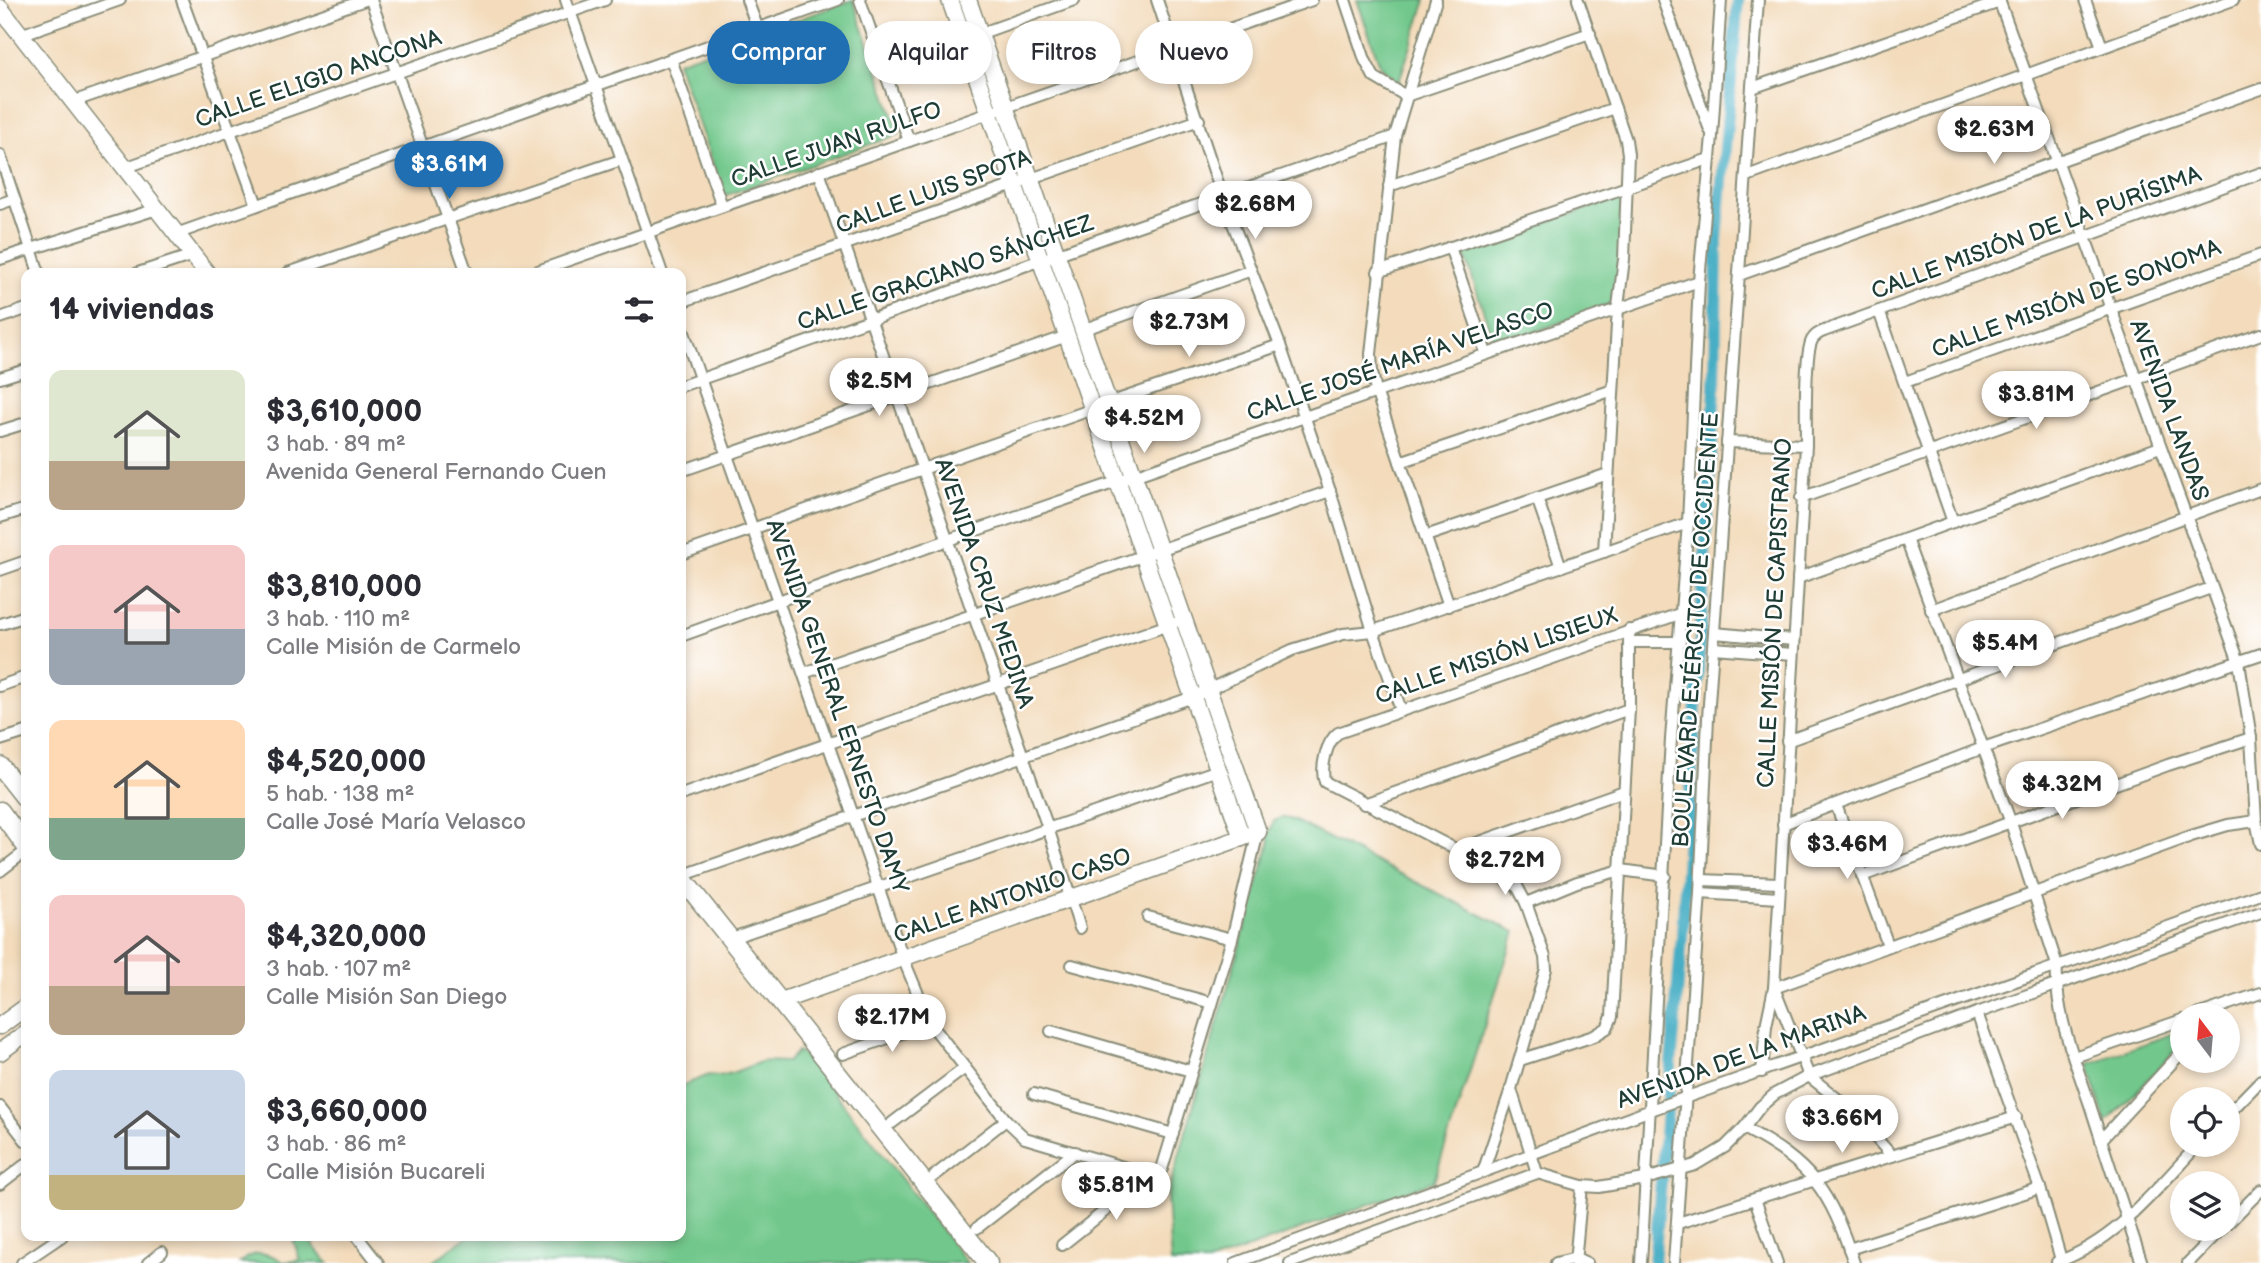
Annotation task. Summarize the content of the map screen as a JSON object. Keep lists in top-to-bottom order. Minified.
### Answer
{"streets":{"street":["CALLE ELIGIO ANCONA","CALLE JUAN RULFO","CALLE LUIS SPOTA","CALLE MISIÓN DE LA PURÍSIMA","CALLE GRACIANO SÁNCHEZ","CALLE MISIÓN DE SONOMA","CALLE JOSÉ MARÍA VELASCO","AVENIDA LANDAS","AVENIDA CRUZ MEDINA","CALLE MISIÓN DE CAPISTRANO","BOULEVARD EJÉRCITO DE OCCIDENTE","CALLE MISIÓN LISIEUX","AVENIDA GENERAL ERNESTO DAMY","CALLE ANTONIO CASO","AVENIDA DE LA MARINA"]},"crossings":[["CALLE JUAN RULFO","AVENIDA CRUZ MEDINA"],["CALLE LUIS SPOTA","AVENIDA CRUZ MEDINA"],["CALLE MISIÓN DE LA PURÍSIMA","AVENIDA LANDAS"],["CALLE MISIÓN DE LA PURÍSIMA","CALLE MISIÓN DE CAPISTRANO"],["CALLE GRACIANO SÁNCHEZ","AVENIDA CRUZ MEDINA"],["CALLE GRACIANO SÁNCHEZ","AVENIDA GENERAL ERNESTO DAMY"],["CALLE MISIÓN DE SONOMA","AVENIDA LANDAS"],["CALLE JOSÉ MARÍA VELASCO","AVENIDA CRUZ MEDINA"],["CALLE JOSÉ MARÍA VELASCO","BOULEVARD EJÉRCITO DE OCCIDENTE"],["CALLE JOSÉ MARÍA VELASCO","AVENIDA GENERAL ERNESTO DAMY"],["AVENIDA CRUZ MEDINA","CALLE ANTONIO CASO"],["CALLE MISIÓN DE CAPISTRANO","AVENIDA DE LA MARINA"],["BOULEVARD EJÉRCITO DE OCCIDENTE","CALLE MISIÓN LISIEUX"],["BOULEVARD EJÉRCITO DE OCCIDENTE","AVENIDA DE LA MARINA"],["AVENIDA GENERAL ERNESTO DAMY","CALLE ANTONIO CASO"]],"north":"top","page":{"chip":["Comprar","Alquilar","Filtros","Nuevo"],"price":["$2.63M","$3.61M","$2.68M","$2.73M","$2.5M","$3.81M","$4.52M","$5.4M","$4.32M","$3.46M","$2.72M","$2.17M","$3.66M","$5.81M"],"heading":"14 viviendas","list":[{"name":"$3,610,000","note":"3 hab. · 89 m² · Avenida General Fernando Cuen"},{"name":"$3,810,000","note":"3 hab. · 110 m² · Calle Misión de Carmelo"},{"name":"$4,520,000","note":"5 hab. · 138 m² · Calle José María Velasco"},{"name":"$4,320,000","note":"3 hab. · 107 m² · Calle Misión San Diego"},{"name":"$3,660,000","note":"3 hab. · 86 m² · Calle Misión Bucareli"}]}}
